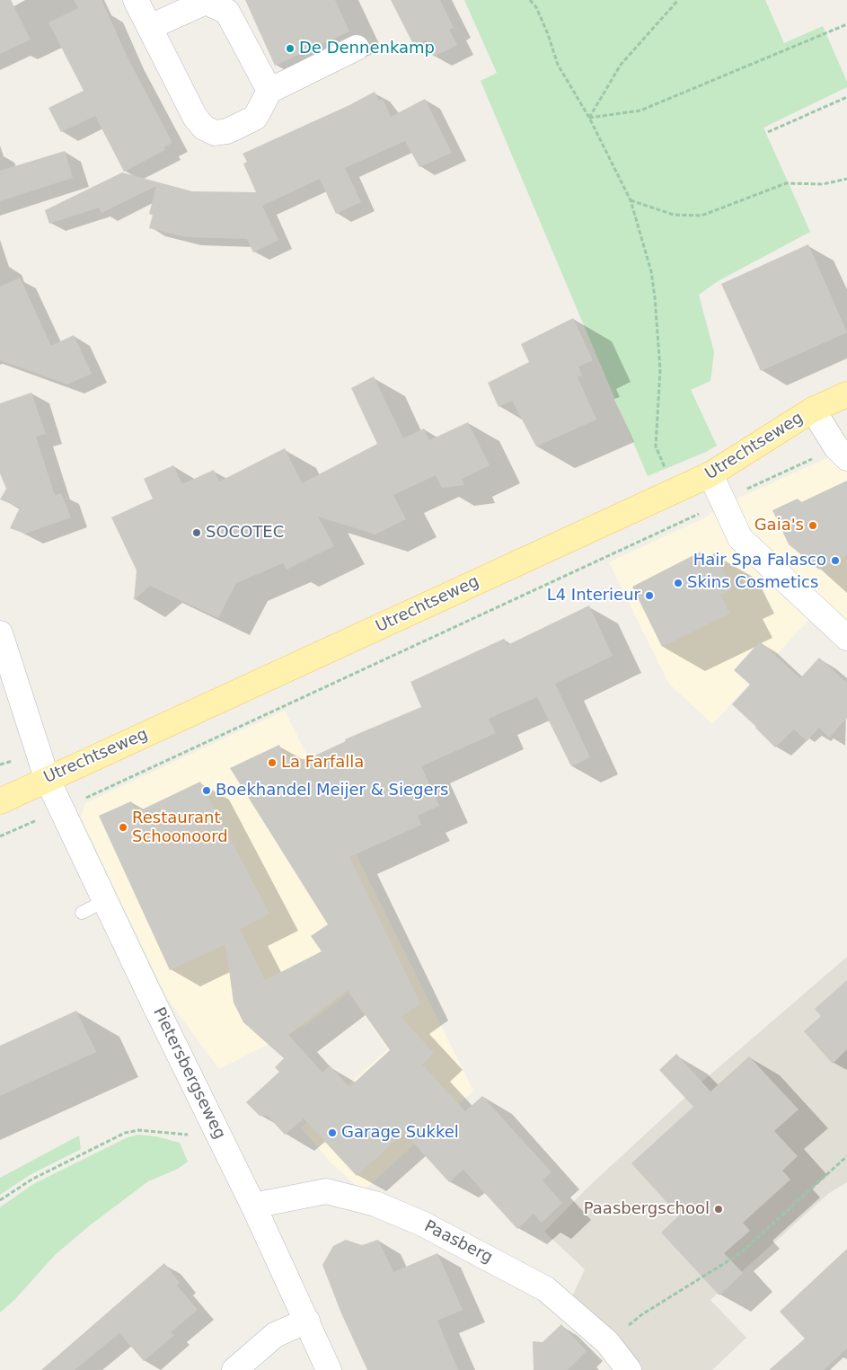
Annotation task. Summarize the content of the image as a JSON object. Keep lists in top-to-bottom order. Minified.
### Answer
{"streets":{"main road":["Utrechtseweg"],"street":["Pietersbergseweg","Paasberg"]},"crossings":[["Utrechtseweg","Pietersbergseweg"],["Pietersbergseweg","Paasberg"]],"places":["De Dennenkamp","Gaia's","SOCOTEC","Hair Spa Falasco","Skins Cosmetics","L4 Interieur","La Farfalla","Boekhandel Meijer & Siegers","Restaurant Schoonoord","Garage Sukkel","Paasbergschool"]}
